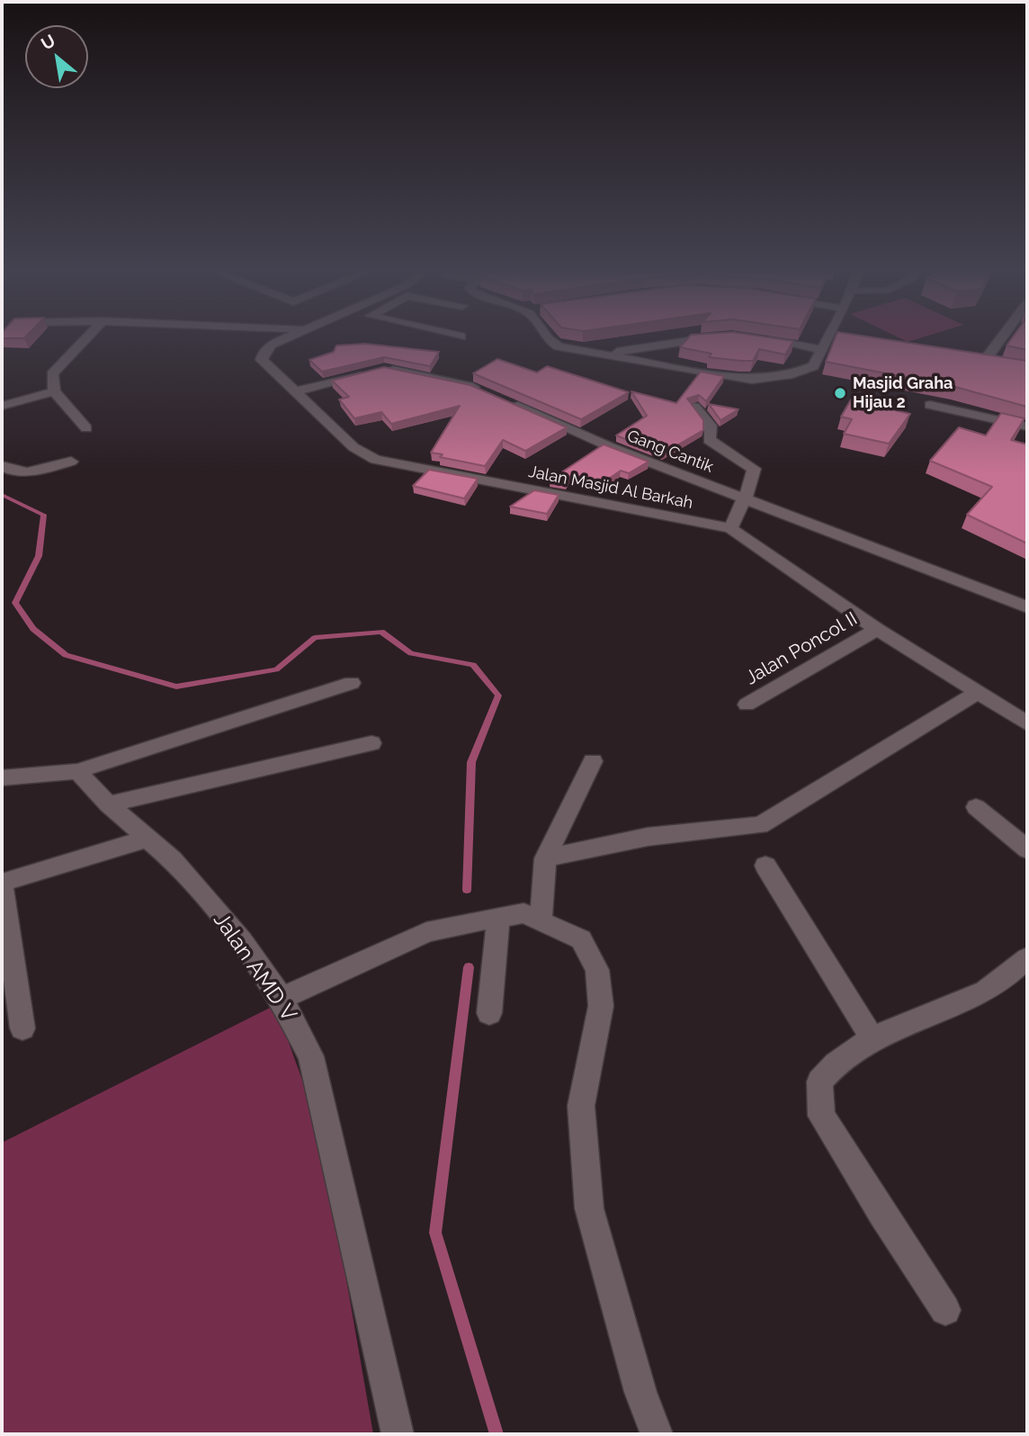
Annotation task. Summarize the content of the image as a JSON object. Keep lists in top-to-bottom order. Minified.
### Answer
{"streets":{"street":["Gang Cantik","Jalan Masjid Al Barkah","Jalan Poncol II","Jalan AMD V"]},"crossings":[["Gang Cantik","Jalan Masjid Al Barkah"],["Jalan Masjid Al Barkah","Jalan Poncol II"]],"places":["Masjid Graha Hijau 2"],"north":"top left"}
